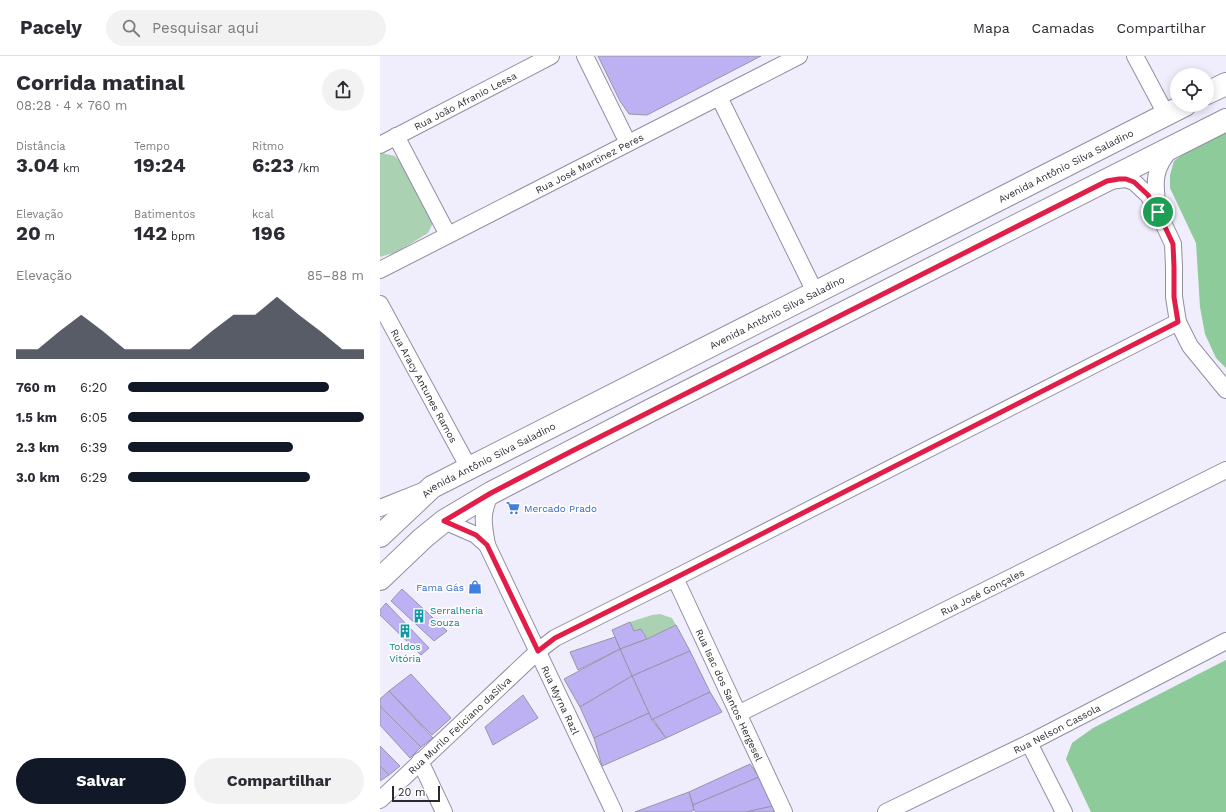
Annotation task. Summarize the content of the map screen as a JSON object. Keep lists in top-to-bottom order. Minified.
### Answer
{"streets":{"main road":["Avenida Antônio Silva Saladino"],"street":["Rua João Afranio Lessa","Rua José Martinez Peres","Rua Aracy Antunes Ramos","Rua José Gonçales","Rua Isac dos Santos Hergesel","Rua Myrna Razl","Rua Murilo Feliciano daSilva","Rua Nelson Cassola"]},"crossings":[["Avenida Antônio Silva Saladino","Rua Aracy Antunes Ramos"],["Rua José Gonçales","Rua Isac dos Santos Hergesel"],["Rua Isac dos Santos Hergesel","Rua Murilo Feliciano daSilva"],["Rua Myrna Razl","Rua Murilo Feliciano daSilva"]],"places":{"supermarket":["Mercado Prado"],"shop":["Fama Gás"],"building":["Serralheria Souza","Toldos Vitória"]},"scale_bar":"20 m","page":{"header":"Pacely","search":"Pesquisar aqui","nav":["Mapa","Camadas","Compartilhar"],"heading":["Corrida matinal","08:28 · 4 × 760 m"],"stats":[["Distância","3.04 km"],["Tempo","19:24"],["Ritmo","6:23 /km"],["Elevação","20 m"],["Batimentos","142 bpm"],["kcal","196"]],"chart":["Elevação","85–88 m"],"list":[{"name":"760 m","note":"6:20"},{"name":"1.5 km","note":"6:05"},{"name":"2.3 km","note":"6:39"},{"name":"3.0 km","note":"6:29"}],"buttons":["Salvar","Compartilhar"],"scale":"20 m"}}
